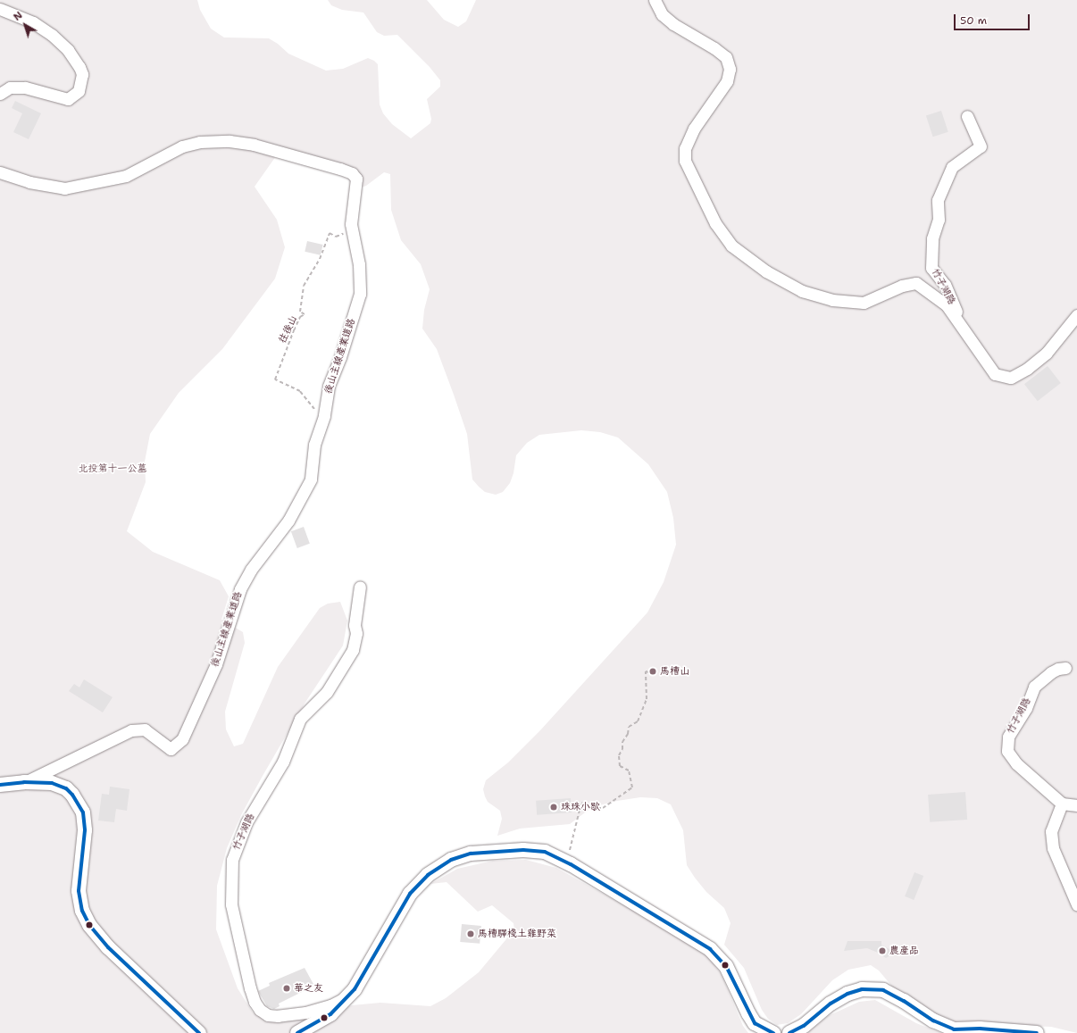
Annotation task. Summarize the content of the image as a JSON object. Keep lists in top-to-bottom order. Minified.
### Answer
{"streets":{"street":["竹子湖路","後山主線產業道路"],"path":["往後山"]},"crossings":[["往後山","後山主線產業道路"]],"parks":["北投第十一公墓"],"places":["馬槽山","珠珠小歇","馬槽驛棧土雞野菜","農產品","華之友"],"scale_bar":"50 m","north":"top left"}
